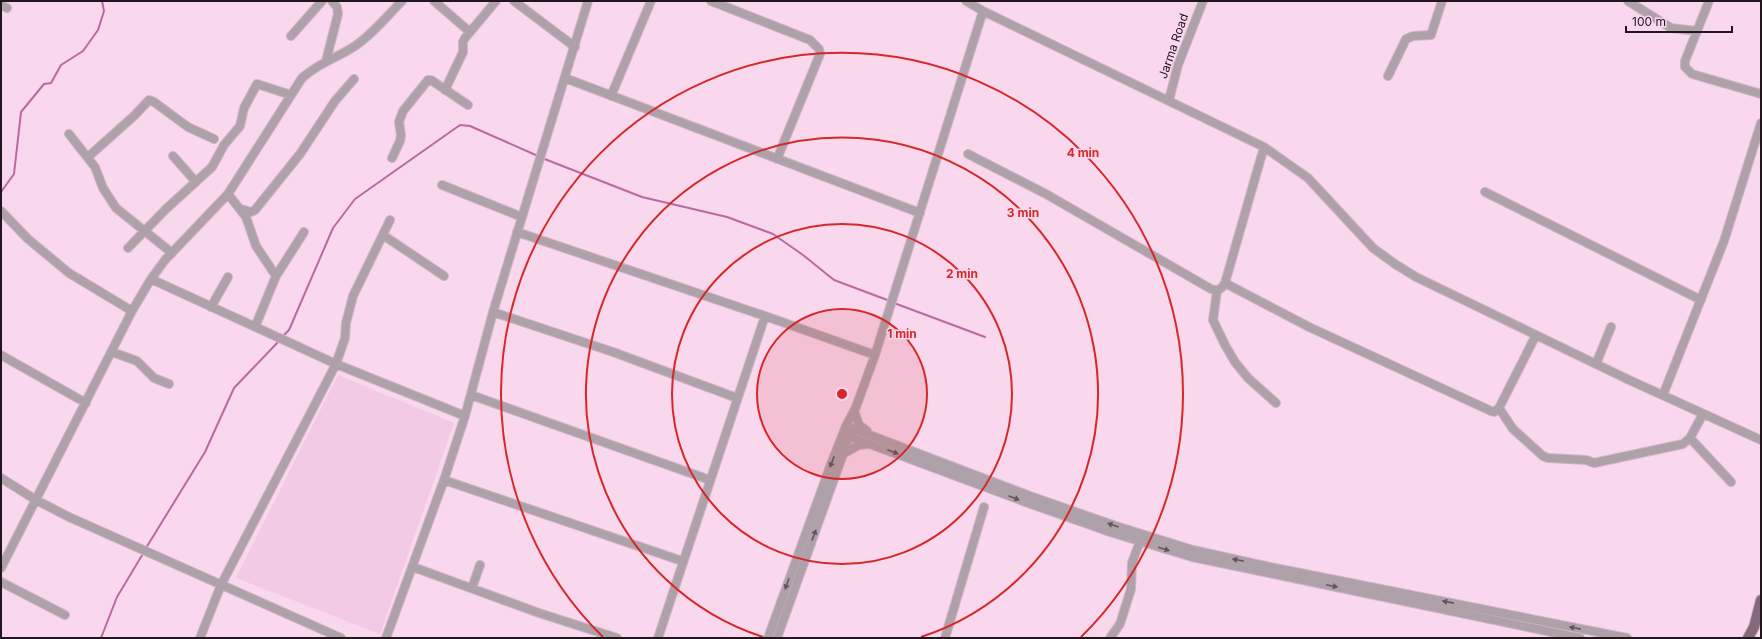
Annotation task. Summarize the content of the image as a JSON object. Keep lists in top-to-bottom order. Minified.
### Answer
{"streets":{"street":["Jarma Road"]},"scale_bar":"100 m","rings":["4 min","3 min","2 min","1 min"]}
